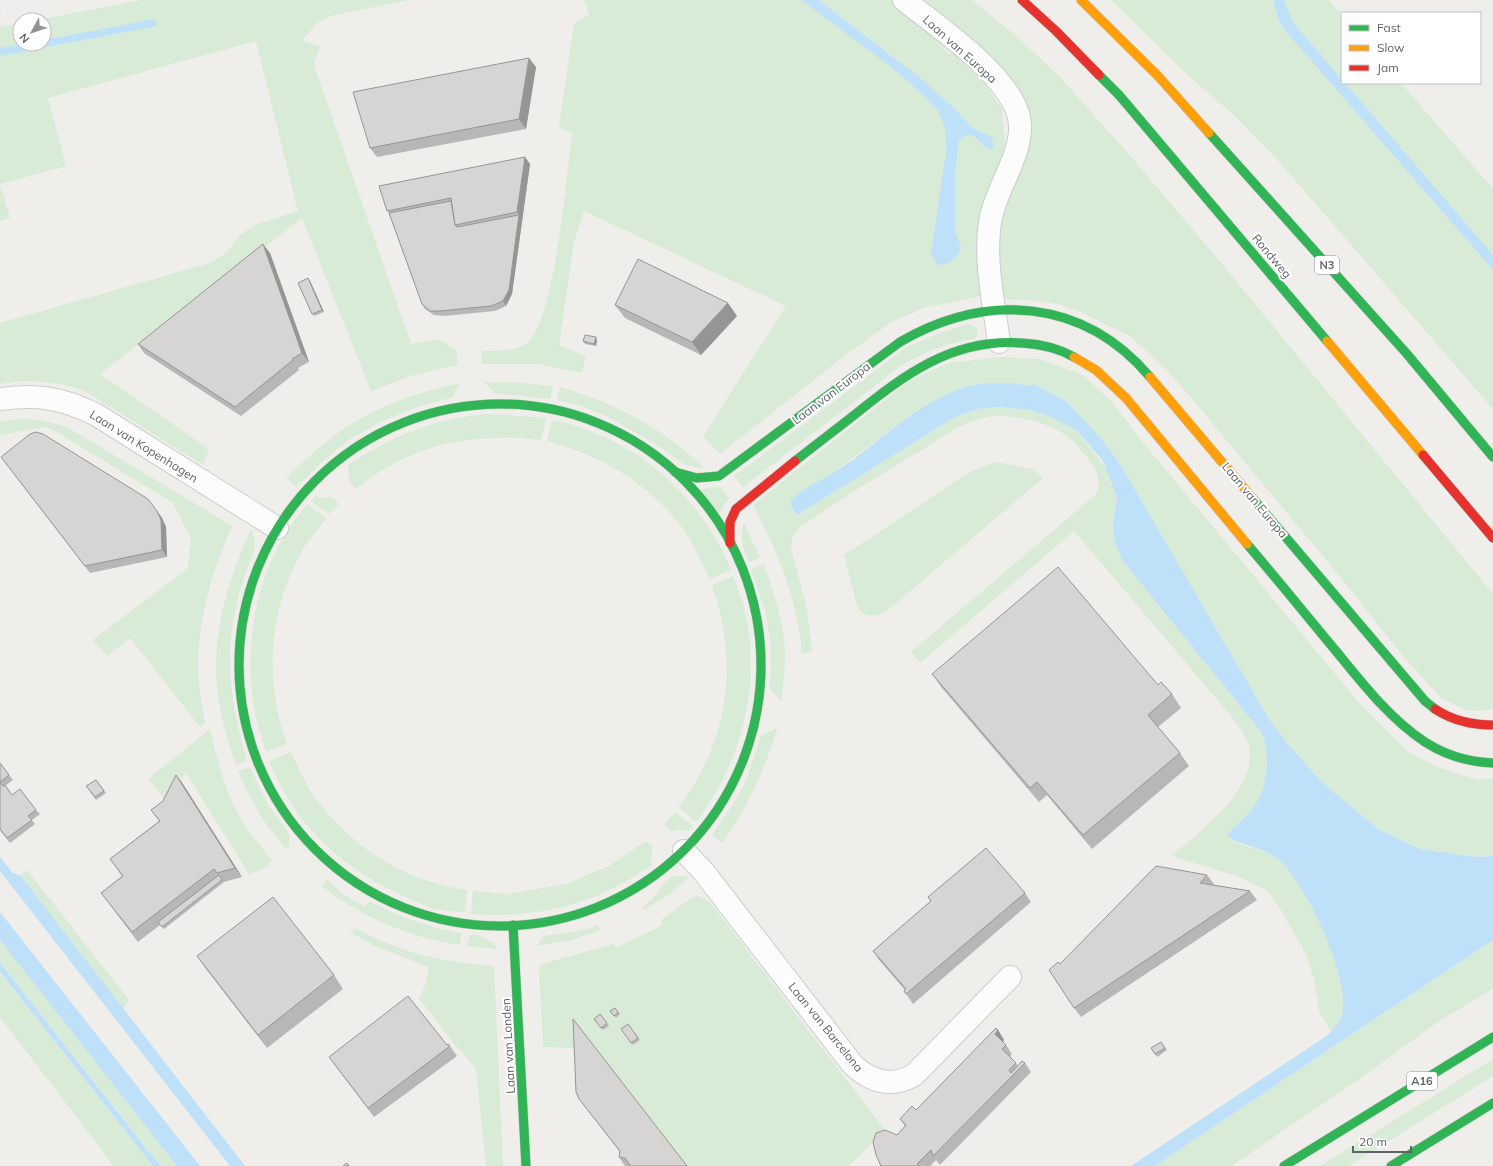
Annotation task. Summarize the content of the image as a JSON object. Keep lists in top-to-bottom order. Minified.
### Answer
{"streets":{"main road":["Laan van Europa","Rondweg","N3","Laan van Londen","A16"],"street":["Laan van Kopenhagen","Laan van Barcelona"]},"crossings":[["Laan van Europa","Laan van Kopenhagen"],["Laan van Europa","Laan van Barcelona"],["Laan van Europa","Laan van Londen"]],"legend":["Fast","Slow","Jam"],"scale_bar":"20 m","north":"bottom left"}
